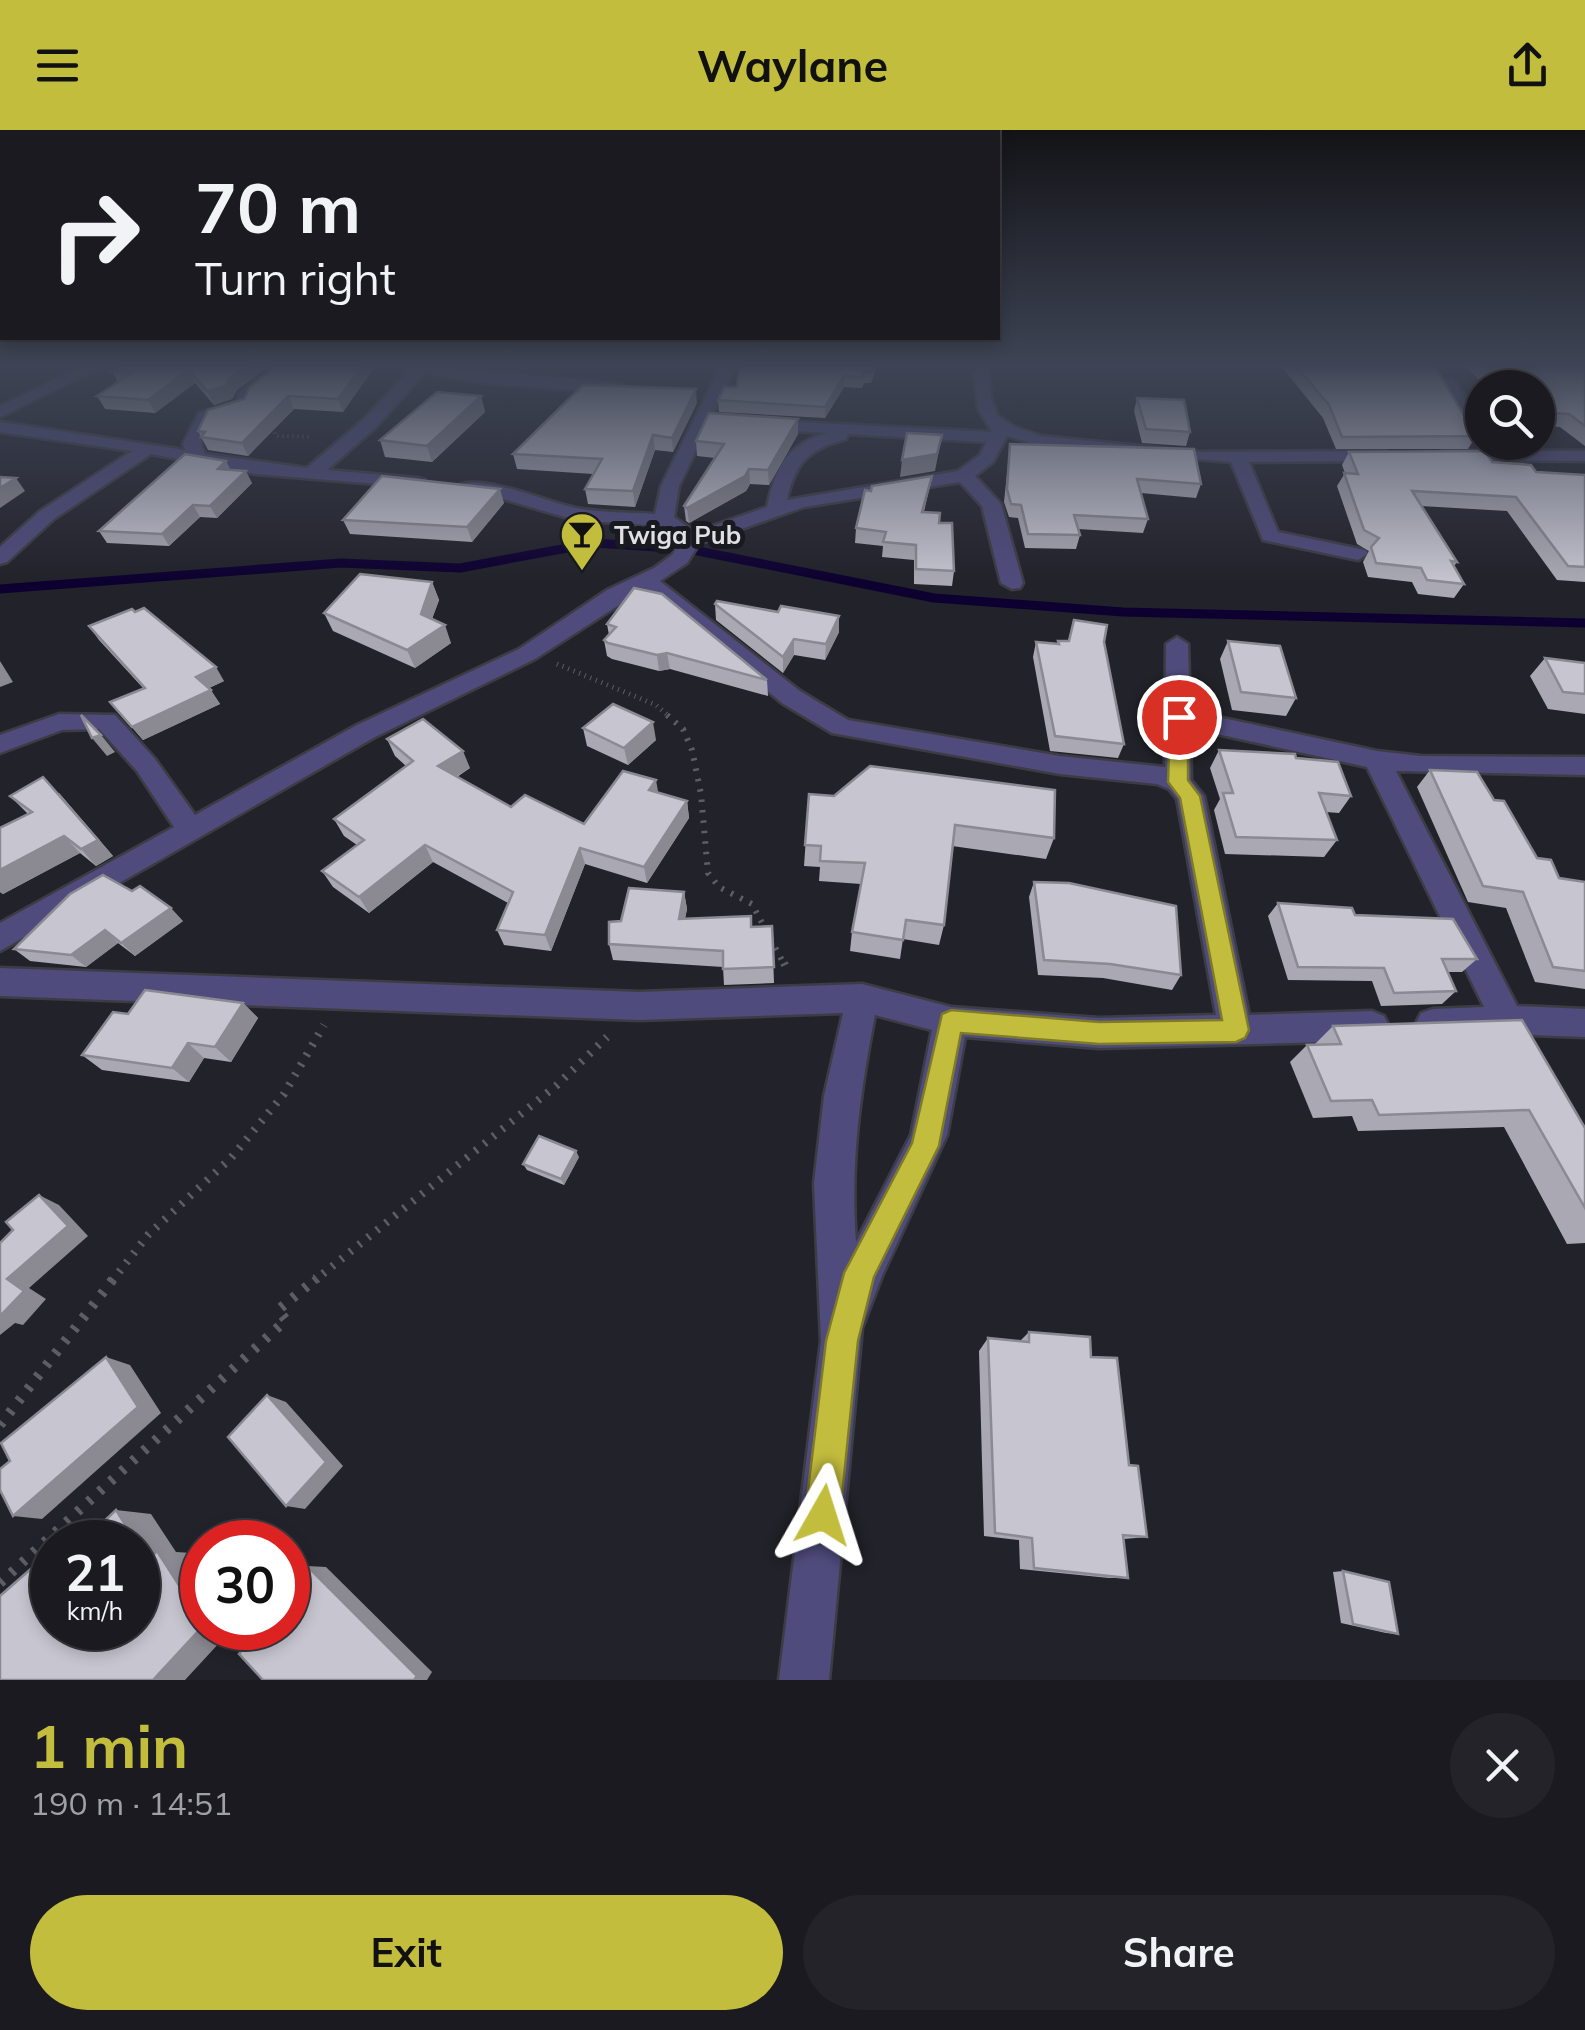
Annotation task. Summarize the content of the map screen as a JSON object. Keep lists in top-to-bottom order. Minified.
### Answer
{"places":{"bar":["Twiga Pub"]},"page":{"header":"Waylane","turn":["70 m","Turn right"],"speed":"21 km/h","limit":"30","heading":["1 min","190 m · 14:51"],"buttons":["Exit","Share"]}}
